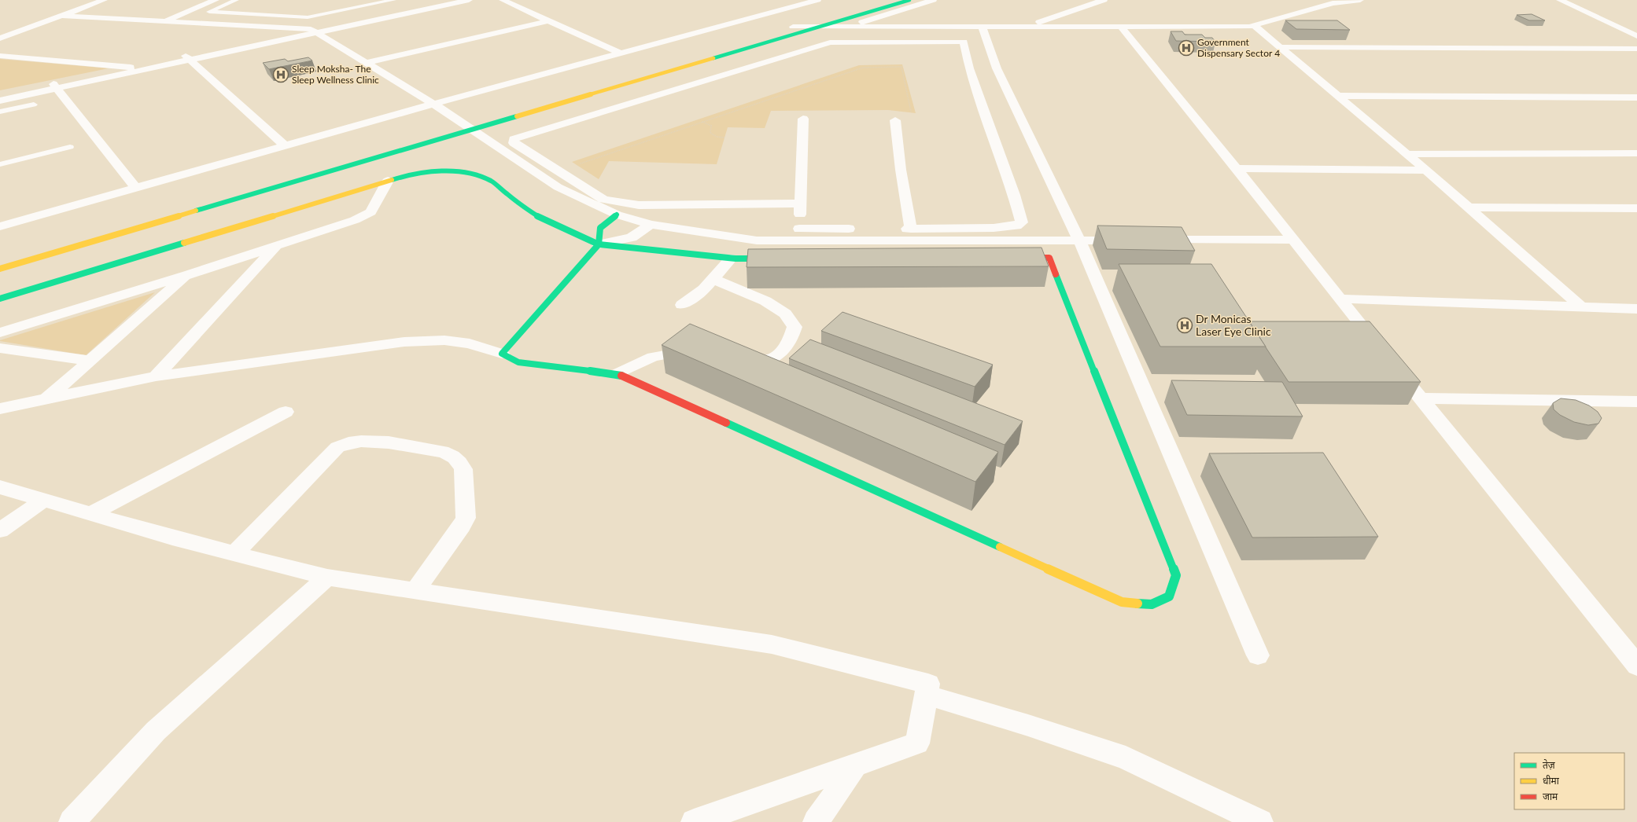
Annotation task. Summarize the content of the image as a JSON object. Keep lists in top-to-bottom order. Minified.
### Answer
{"places":{"hospital":["Government Dispensary Sector 4","Sleep Moksha- The Sleep Wellness Clinic","Dr Monicas Laser Eye Clinic"]},"legend":["तेज़","धीमा","जाम"]}
